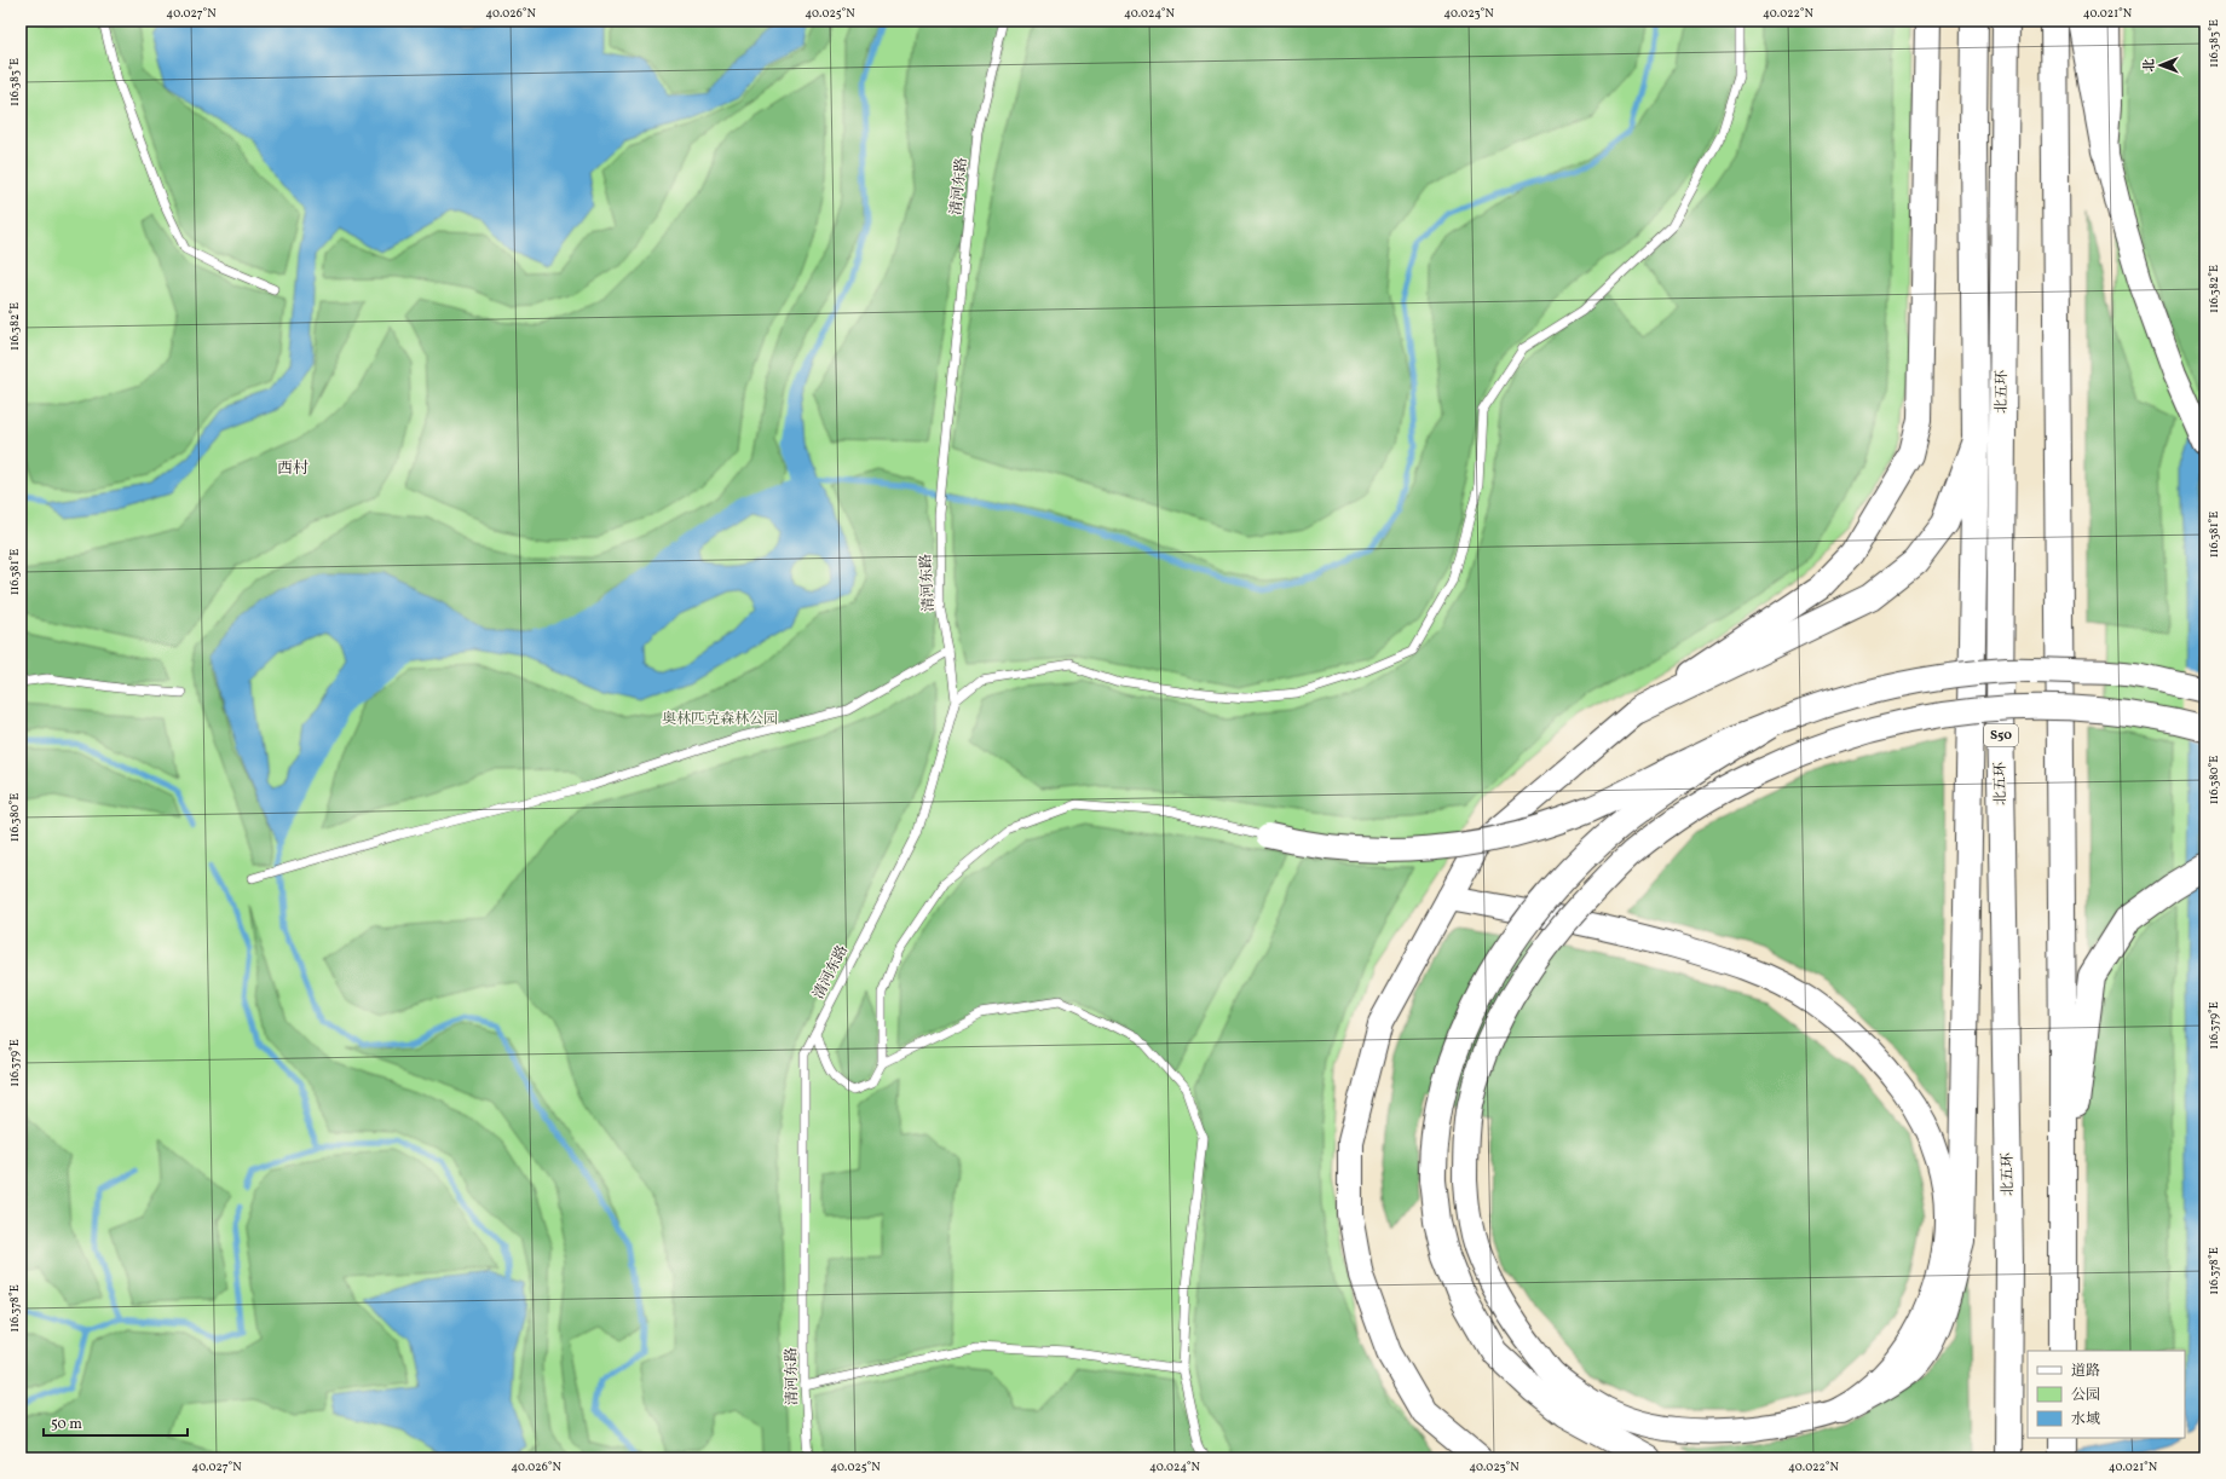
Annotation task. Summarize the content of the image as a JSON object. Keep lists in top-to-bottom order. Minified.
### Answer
{"streets":{"highway":["北五环","S50"],"lane":["清河东路"]},"districts":["西村"],"parks":["奥林匹克森林公园"],"legend":["道路","公园","水域"],"scale_bar":"50 m","north":"left","coordinates":["40.027°N","40.026°N","40.025°N","40.024°N","40.023°N","40.022°N","40.021°N","116.383°E","116.382°E","116.381°E","116.380°E","116.379°E","116.378°E"]}
